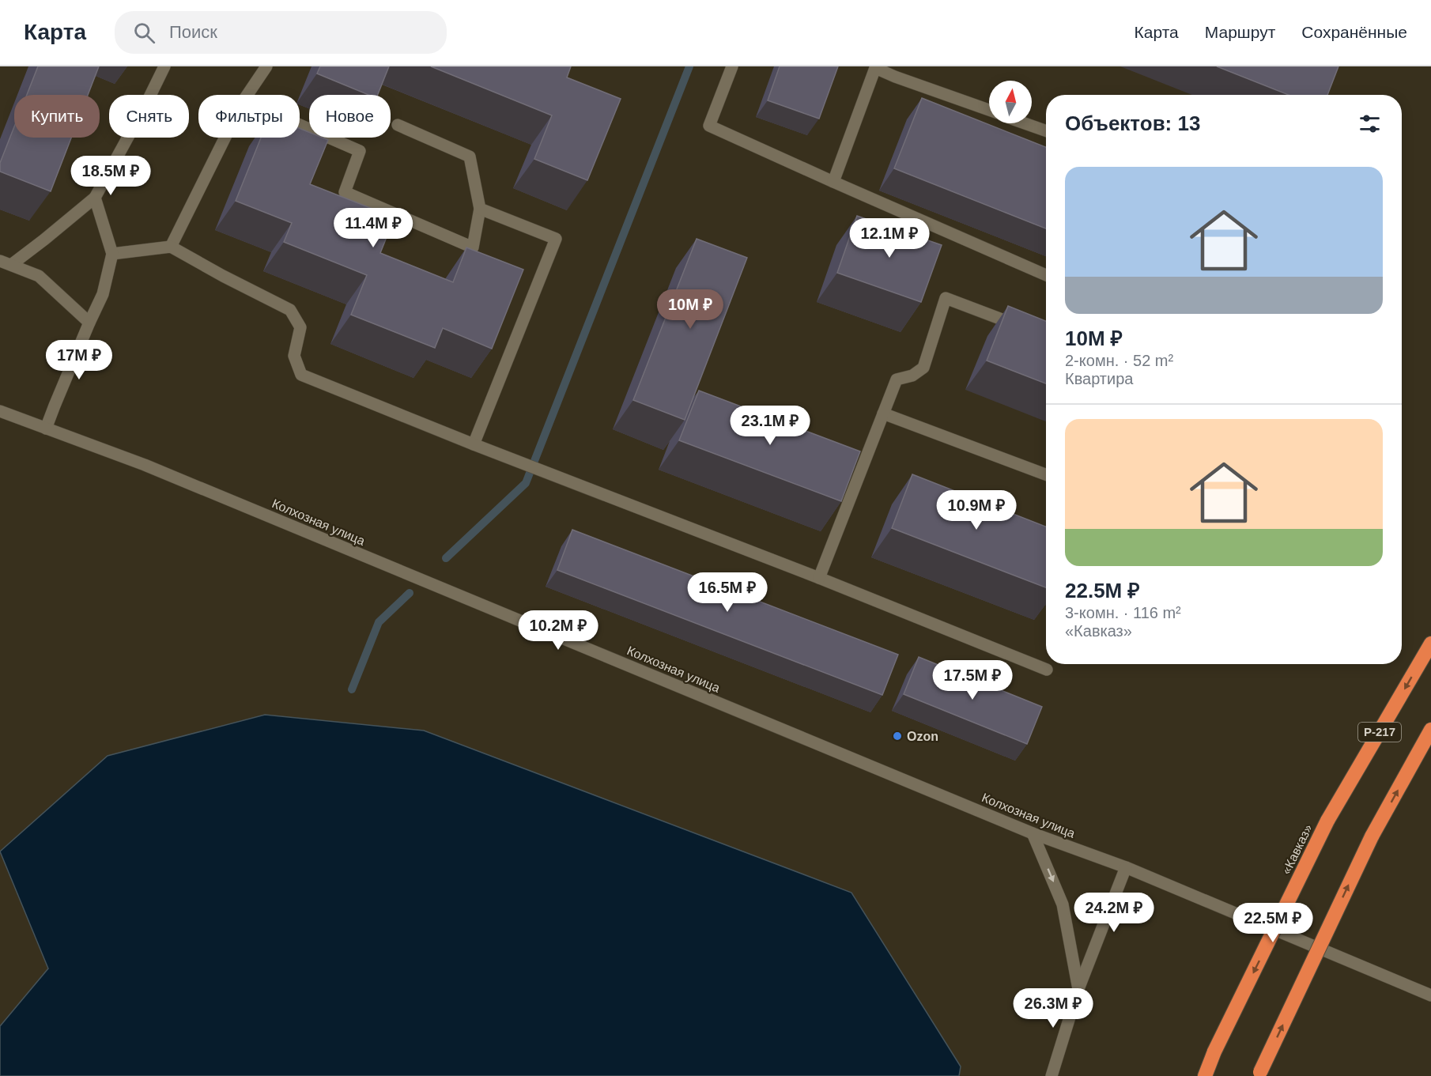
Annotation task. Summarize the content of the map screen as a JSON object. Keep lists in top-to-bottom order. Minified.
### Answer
{"streets":{"highway":["Р-217","«Кавказ»"],"street":["Колхозная улица"]},"places":["Ozon"],"north":"top","page":{"header":"Карта","search":"Поиск","nav":["Карта","Маршрут","Сохранённые"],"chip":["Купить","Снять","Фильтры","Новое"],"heading":"Объектов: 13","list":[{"name":"10M ₽","note":"2-комн. · 52 m² · Квартира"},{"name":"22.5M ₽","note":"3-комн. · 116 m² · «Кавказ»"}],"price":["18.5M ₽","11.4M ₽","12.1M ₽","10M ₽","17M ₽","23.1M ₽","10.9M ₽","16.5M ₽","10.2M ₽","17.5M ₽","24.2M ₽","22.5M ₽","26.3M ₽"]}}
